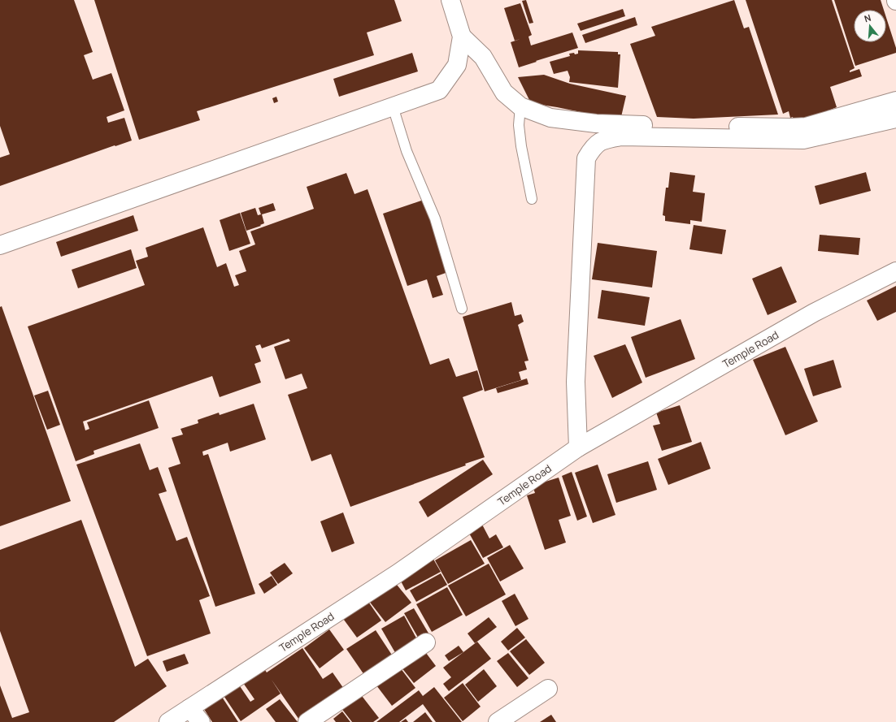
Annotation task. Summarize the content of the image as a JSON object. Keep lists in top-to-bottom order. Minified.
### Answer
{"streets":{"street":["Temple Road"]},"north":"top"}
